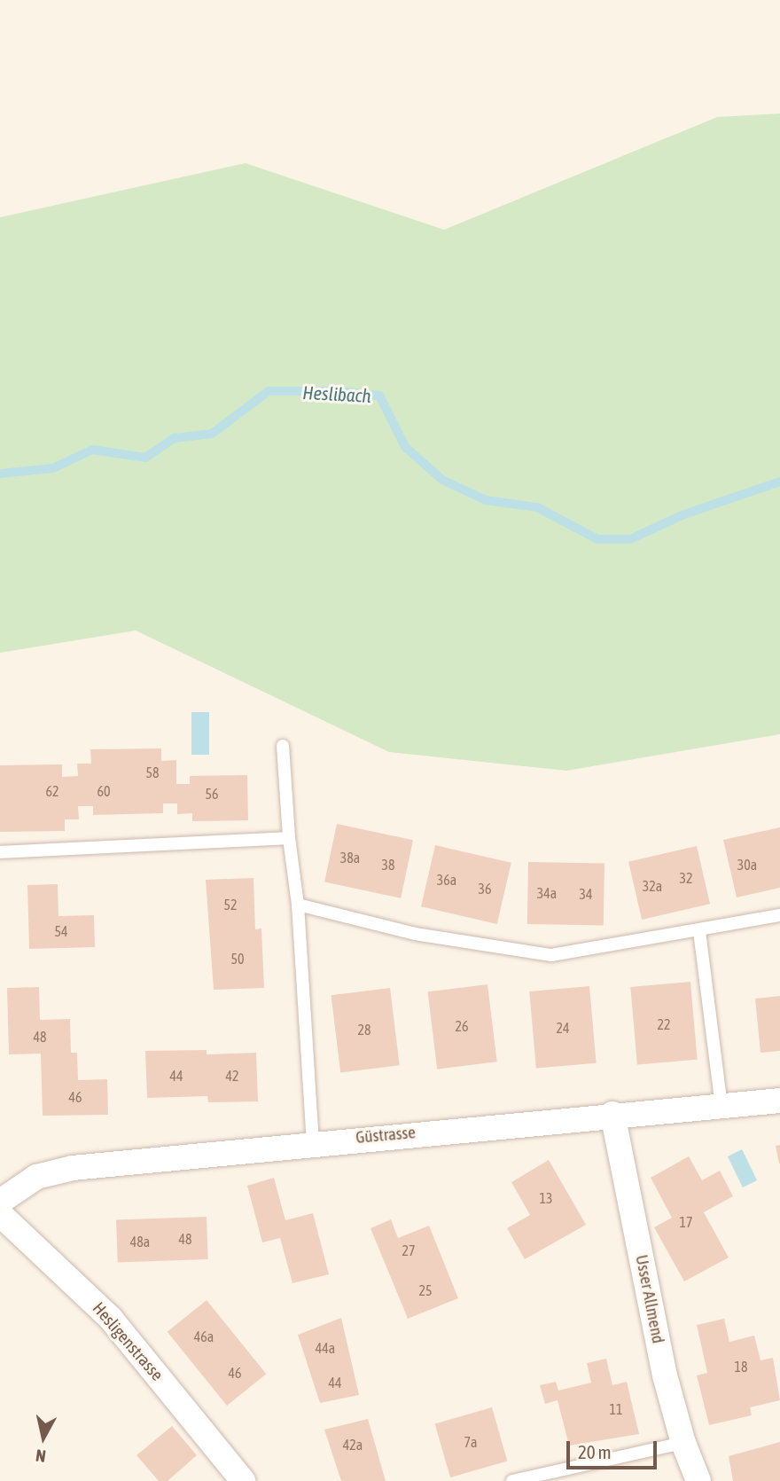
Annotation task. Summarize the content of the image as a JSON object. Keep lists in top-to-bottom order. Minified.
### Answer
{"streets":{"street":["Güstrasse","Usser Allmend","Hesligenstrasse"]},"crossings":[["Güstrasse","Usser Allmend"]],"water":["Heslibach"],"house_numbers":["58","62","60","56","38a","38","30a","32","36a","32a","36","34a","34","52","54","50","22","26","24","28","48","44","42","46","13","17","48","48a","27","25","46a","44a","18","46","44","11","7a","42a"],"scale_bar":"20 m","north":"bottom"}
